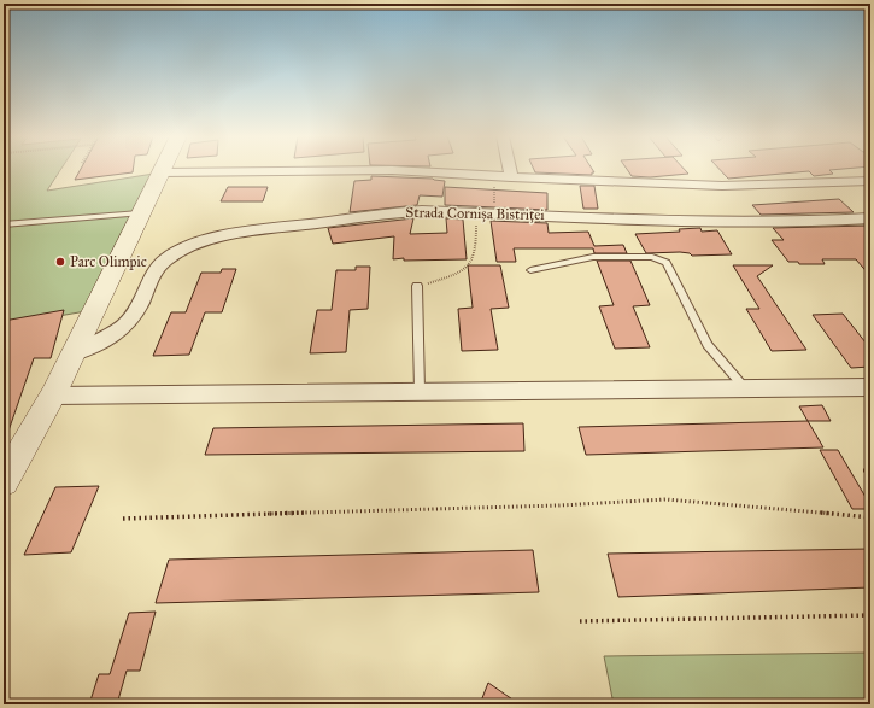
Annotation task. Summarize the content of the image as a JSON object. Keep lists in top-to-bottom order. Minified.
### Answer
{"streets":{"street":["Strada Cornișa Bistriței"]},"places":["Parc Olimpic"]}
